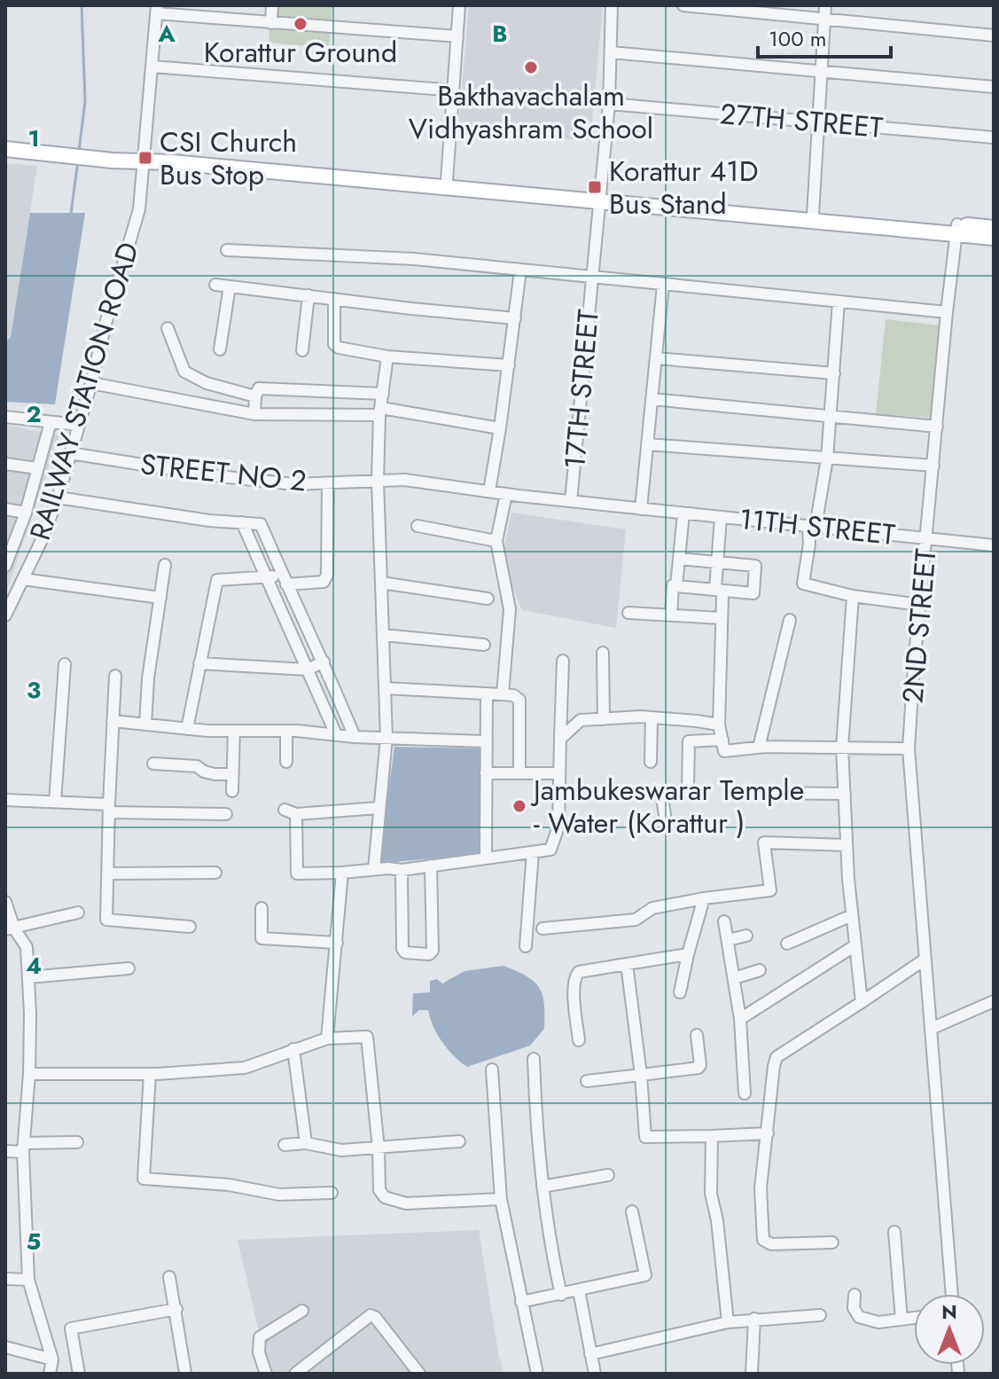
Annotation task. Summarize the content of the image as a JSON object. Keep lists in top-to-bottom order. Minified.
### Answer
{"streets":{"street":["27TH STREET","17TH STREET","RAILWAY STATION ROAD","STREET NO 2","11TH STREET","2ND STREET"]},"crossings":[["27TH STREET","17TH STREET"],["17TH STREET","11TH STREET"],["RAILWAY STATION ROAD","STREET NO 2"],["STREET NO 2","11TH STREET"],["11TH STREET","2ND STREET"]],"places":{"other":["Korattur Ground","Bakthavachalam Vidhyashram School","Jambukeswarar Temple - Water (Korattur )"],"transit":["CSI Church Bus Stop","Korattur 41D Bus Stand"]},"scale_bar":"100 m","north":"top","grid":{"columns":["A","B"],"rows":["1","2","3","4","5"]}}
